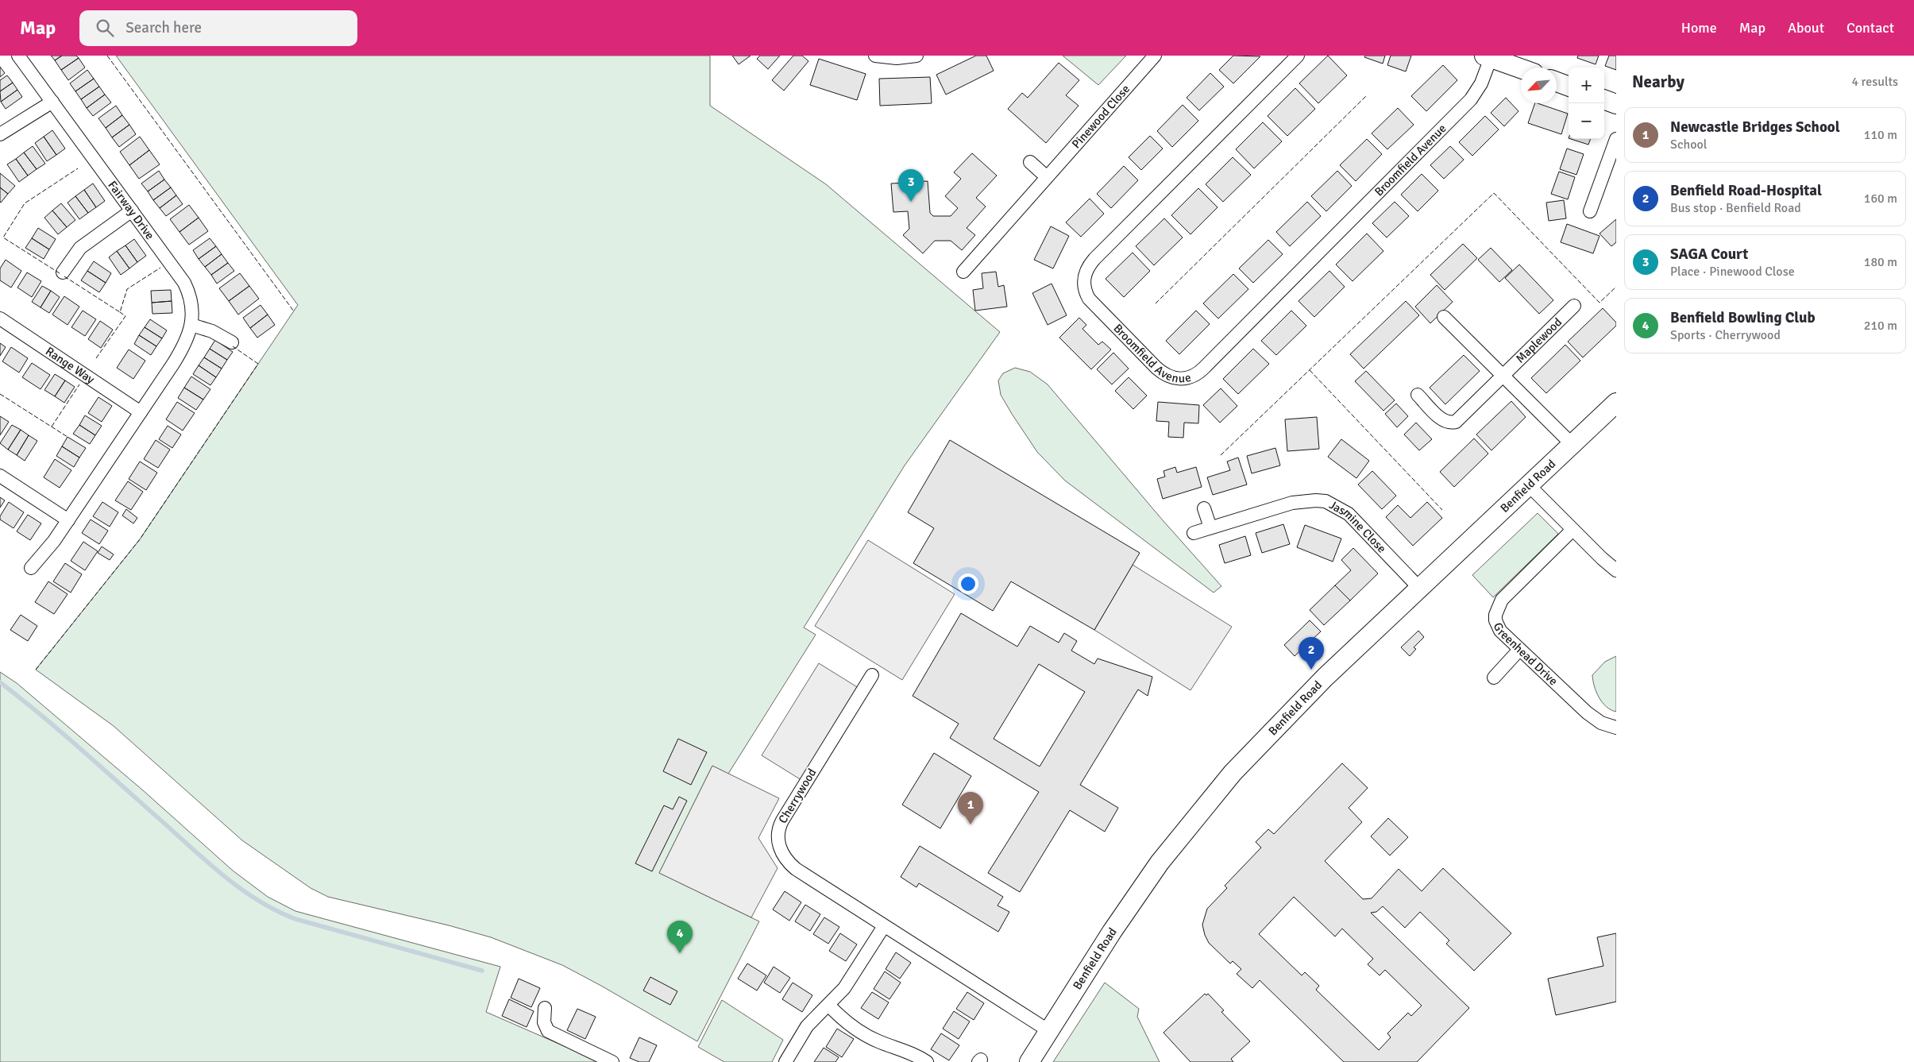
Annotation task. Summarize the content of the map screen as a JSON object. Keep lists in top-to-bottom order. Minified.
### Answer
{"streets":{"street":["Pinewood Close","Broomfield Avenue","Fairway Drive","Maplewood","Range Way","Benfield Road","Jasmine Close","Greenhead Drive","Cherrywood"]},"crossings":[["Fairway Drive","Range Way"],["Benfield Road","Jasmine Close"],["Benfield Road","Cherrywood"]],"north":"bottom left","page":{"header":"Map","search":"Search here","nav":["Home","Map","About","Contact"],"heading":["Nearby","4 results"],"map_buttons":["+","−"],"list":[{"mark":"1","name":"Newcastle Bridges School","note":"School","value":"110 m"},{"mark":"2","name":"Benfield Road-Hospital","note":"Bus stop · Benfield Road","value":"160 m"},{"mark":"3","name":"SAGA Court","note":"Place · Pinewood Close","value":"180 m"},{"mark":"4","name":"Benfield Bowling Club","note":"Sports · Cherrywood","value":"210 m"}],"pins":["3","2","1","4"]}}
